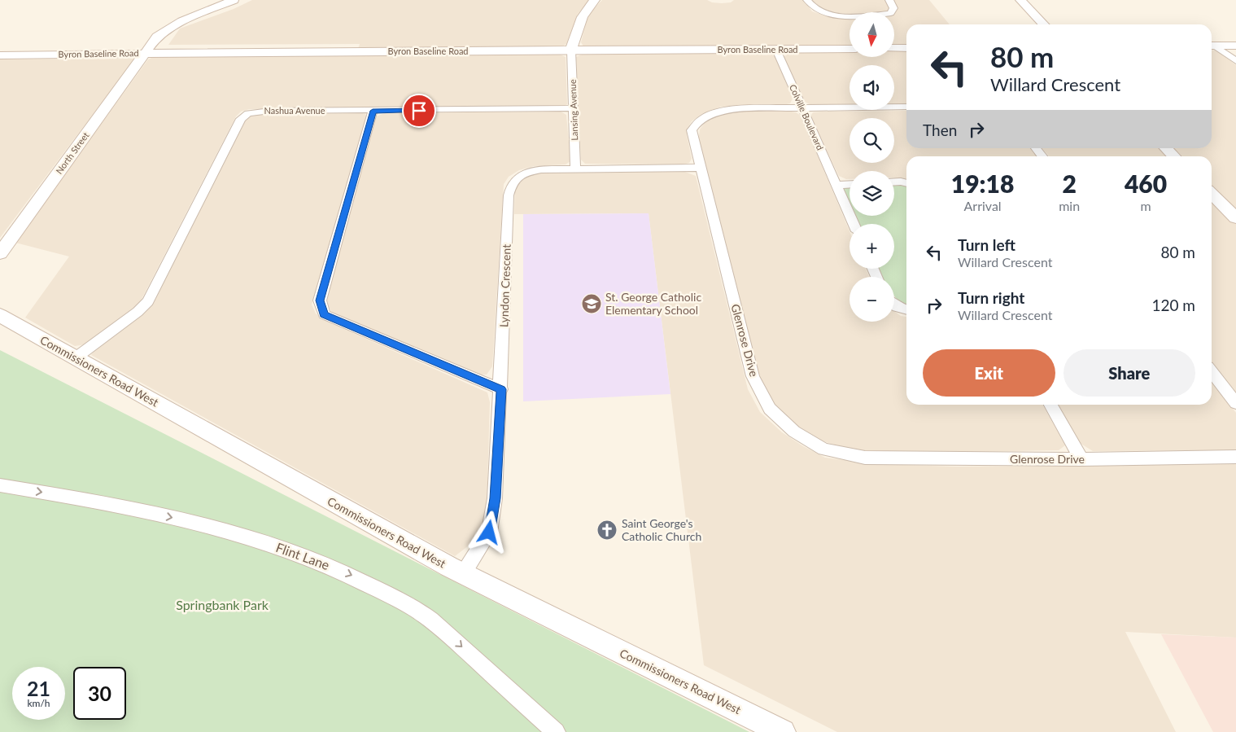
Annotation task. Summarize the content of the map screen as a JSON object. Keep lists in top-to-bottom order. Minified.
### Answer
{"streets":{"main road":["Byron Baseline Road","North Street","Commissioners Road West"],"street":["Lansing Avenue","Nashua Avenue","Colville Boulevard","Lyndon Crescent","Glenrose Drive","Flint Lane"]},"crossings":[["Byron Baseline Road","Lansing Avenue"],["Byron Baseline Road","Colville Boulevard"],["Byron Baseline Road","North Street"],["Lansing Avenue","Nashua Avenue"],["Lansing Avenue","Lyndon Crescent"],["Nashua Avenue","Commissioners Road West"],["Colville Boulevard","Glenrose Drive"],["Lyndon Crescent","Glenrose Drive"],["Lyndon Crescent","Commissioners Road West"]],"one_way":["Flint Lane"],"parks":["Springbank Park"],"places":{"school or university":["St. George Catholic Elementary School"],"church":["Saint George's Catholic Church"]},"north":"bottom","page":{"map_buttons":["+","−"],"turn":["80 m","Willard Crescent"],"then":"Then","eta":["19:18","Arrival","2","min","460","m"],"list":[{"name":"Turn left","note":"Willard Crescent","value":"80 m"},{"name":"Turn right","note":"Willard Crescent","value":"120 m"}],"buttons":["Exit","Share"],"speed":"21 km/h","limit":"30"}}
